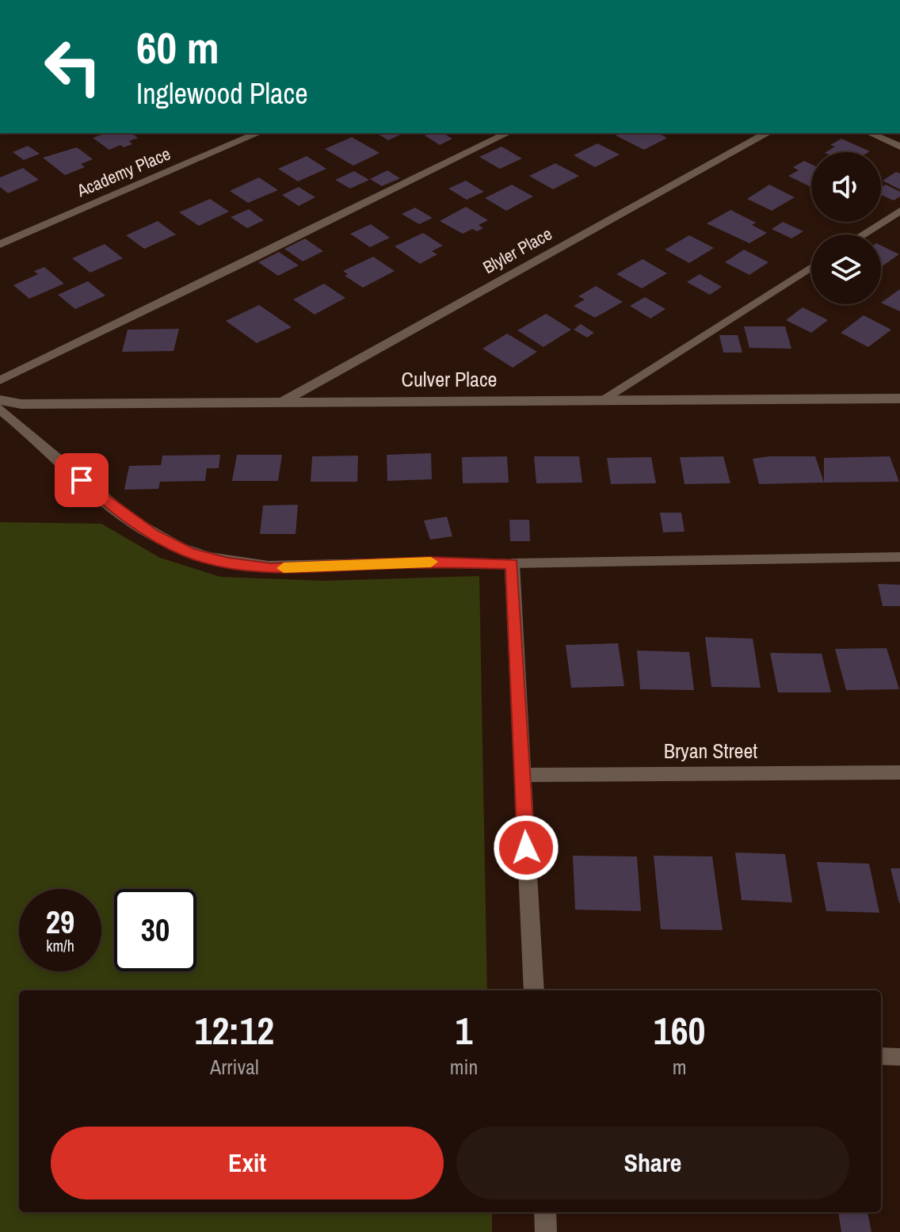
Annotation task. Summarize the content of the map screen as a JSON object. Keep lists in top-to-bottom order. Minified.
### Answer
{"streets":{"street":["Academy Place","Blyler Place","Culver Place","Bryan Street"]},"crossings":[["Blyler Place","Culver Place"]],"page":{"turn":["60 m","Inglewood Place"],"speed":"29 km/h","limit":"30","eta":["12:12","Arrival","1","min","160","m"],"buttons":["Exit","Share"]}}
